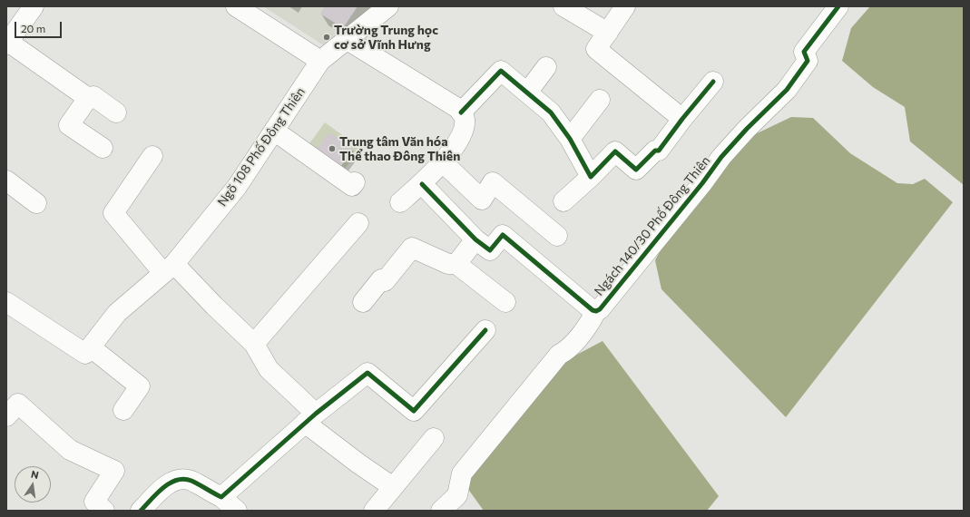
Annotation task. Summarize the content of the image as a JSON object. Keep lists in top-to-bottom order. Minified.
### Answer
{"streets":{"street":["Ngõ 108 Phố Đông Thiên","Ngách 140/30 Phố Đông Thiên"]},"places":["Trường Trung học cơ sở Vĩnh Hưng","Trung tâm Văn hóa Thể thao Đông Thiên"],"scale_bar":"20 m","north":"top"}
